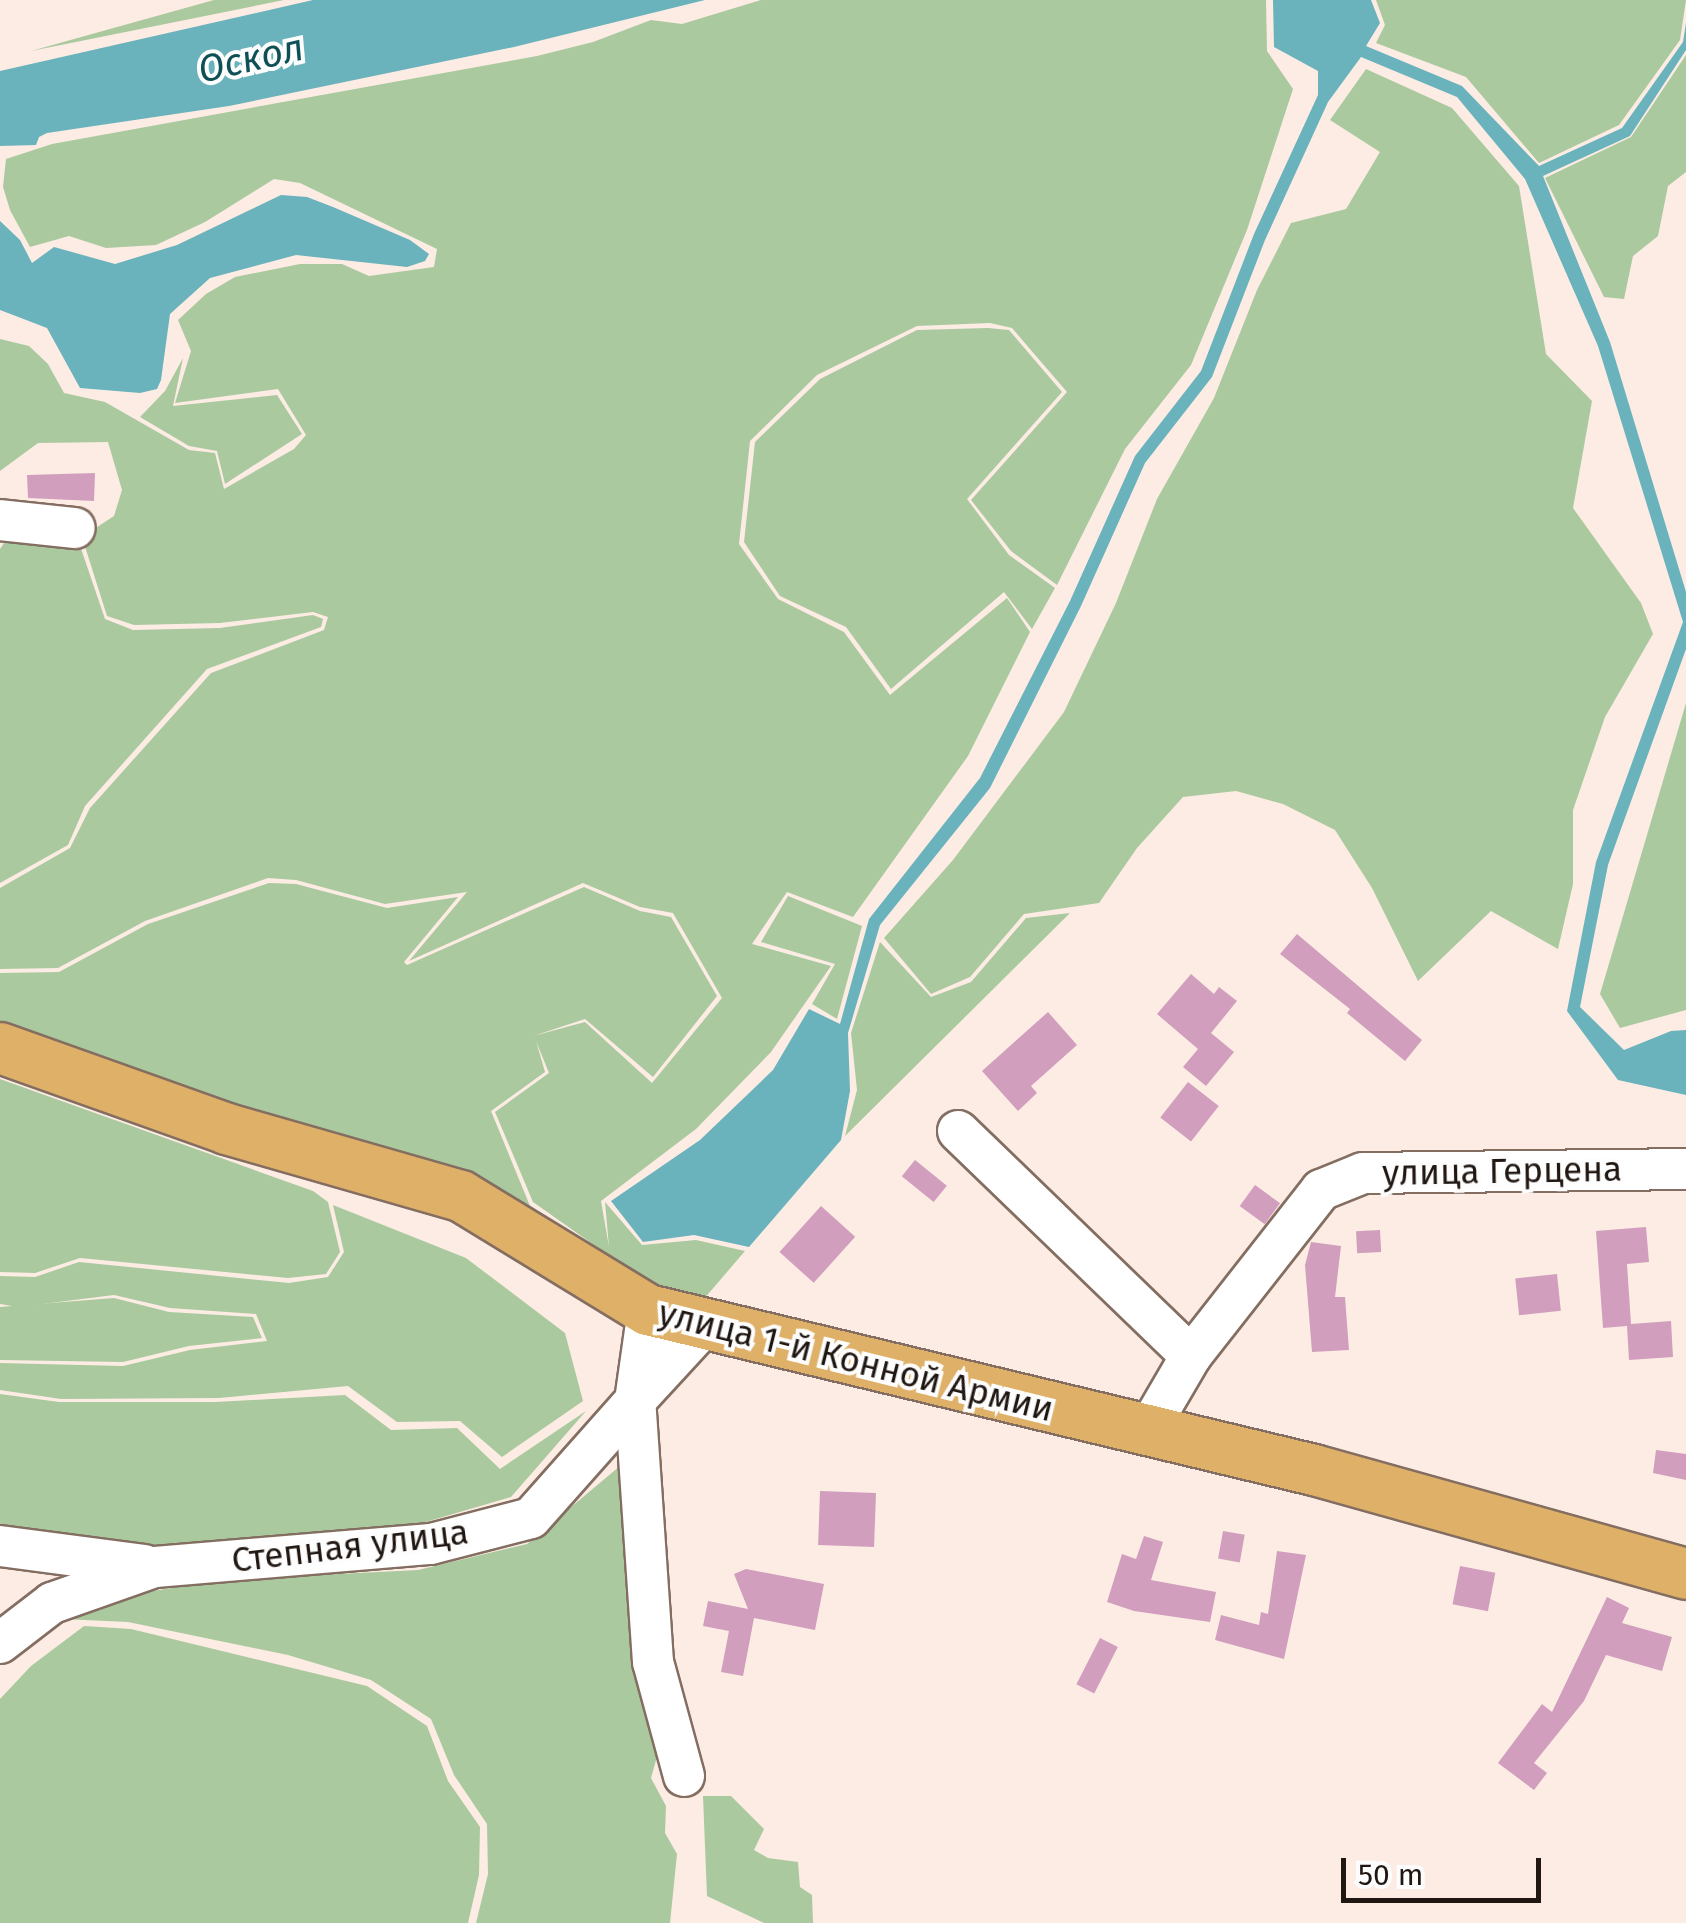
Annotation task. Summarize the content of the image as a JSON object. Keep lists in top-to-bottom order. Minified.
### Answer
{"streets":{"main road":["улица 1-й Конной Армии"],"street":["улица Герцена","Степная улица"]},"crossings":[["улица Герцена","улица 1-й Конной Армии"],["улица 1-й Конной Армии","Степная улица"]],"water":["Оскол"],"scale_bar":"50 m"}
